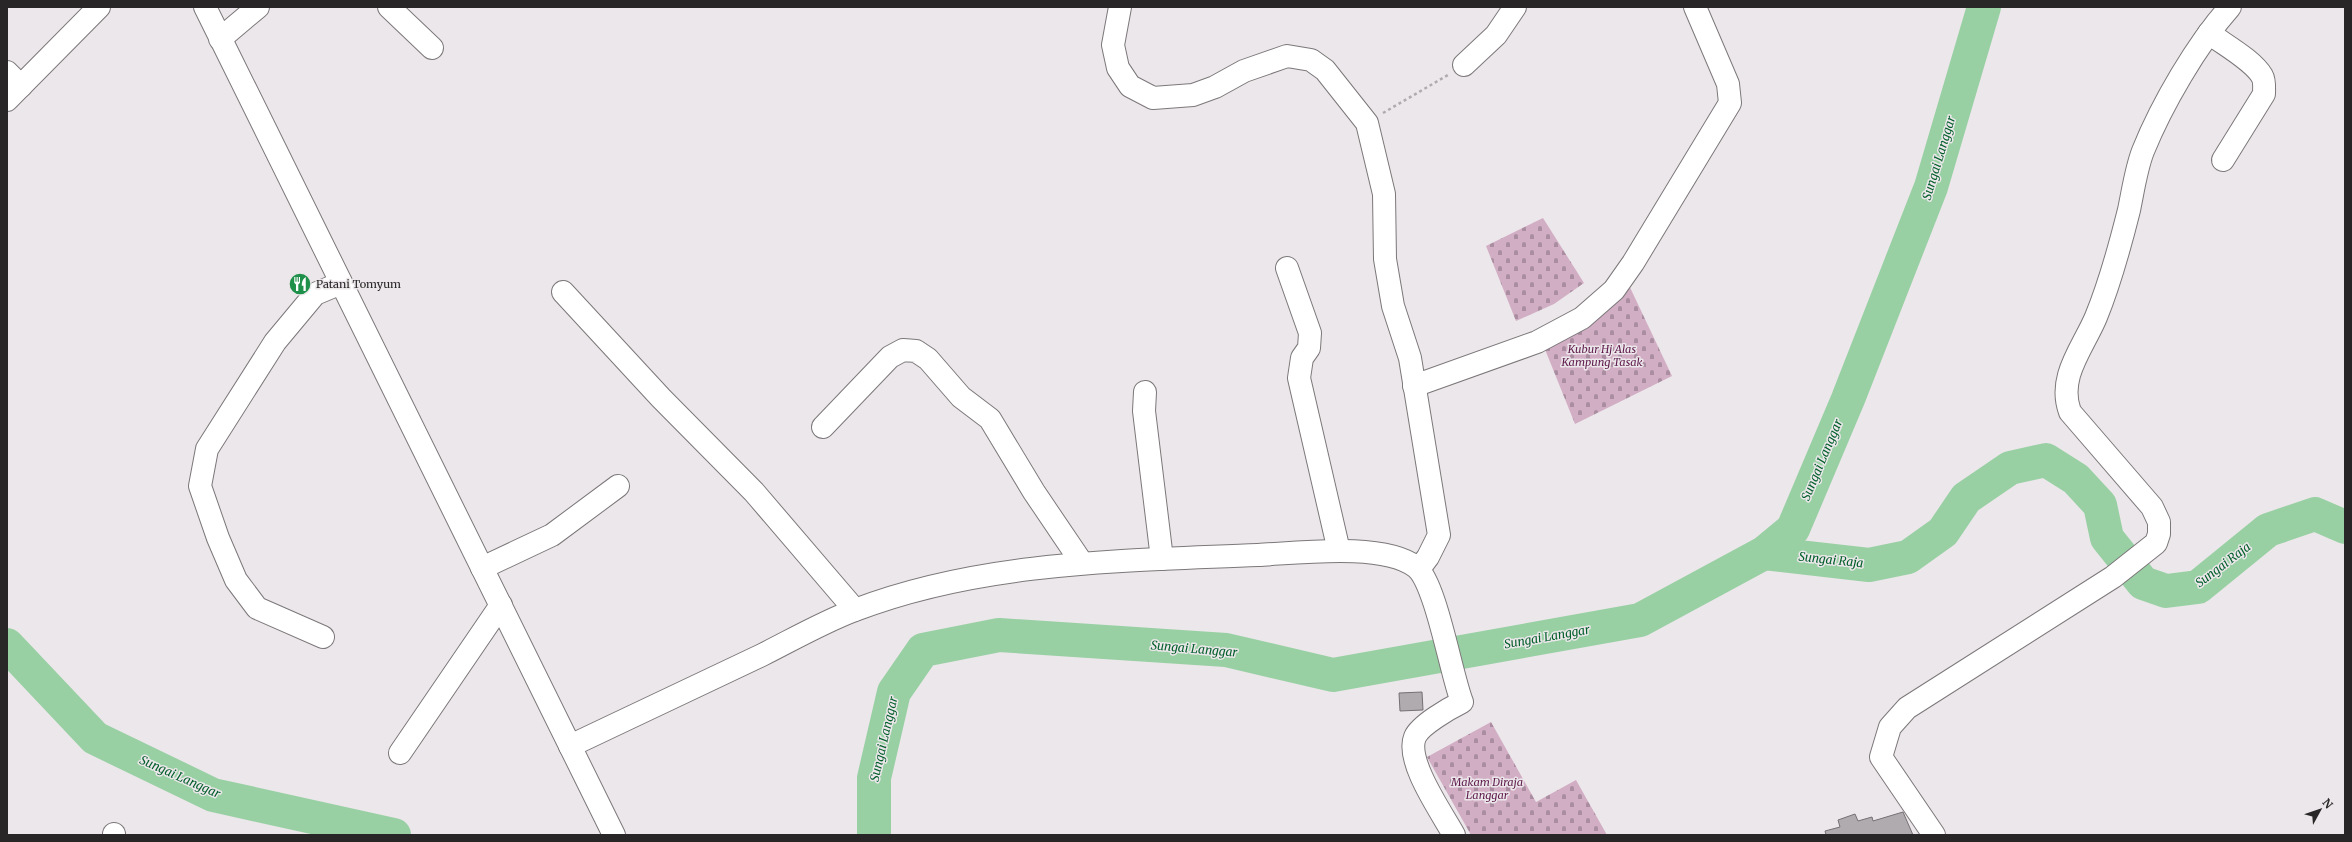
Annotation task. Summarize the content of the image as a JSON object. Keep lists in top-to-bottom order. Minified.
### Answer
{"water":["Sungai Langgar","Sungai Raja"],"parks":["Kubur Hj Alas Kampung Tasak","Makam Diraja Langgar"],"places":{"restaurant":["Patani Tomyum"]},"north":"top right"}
